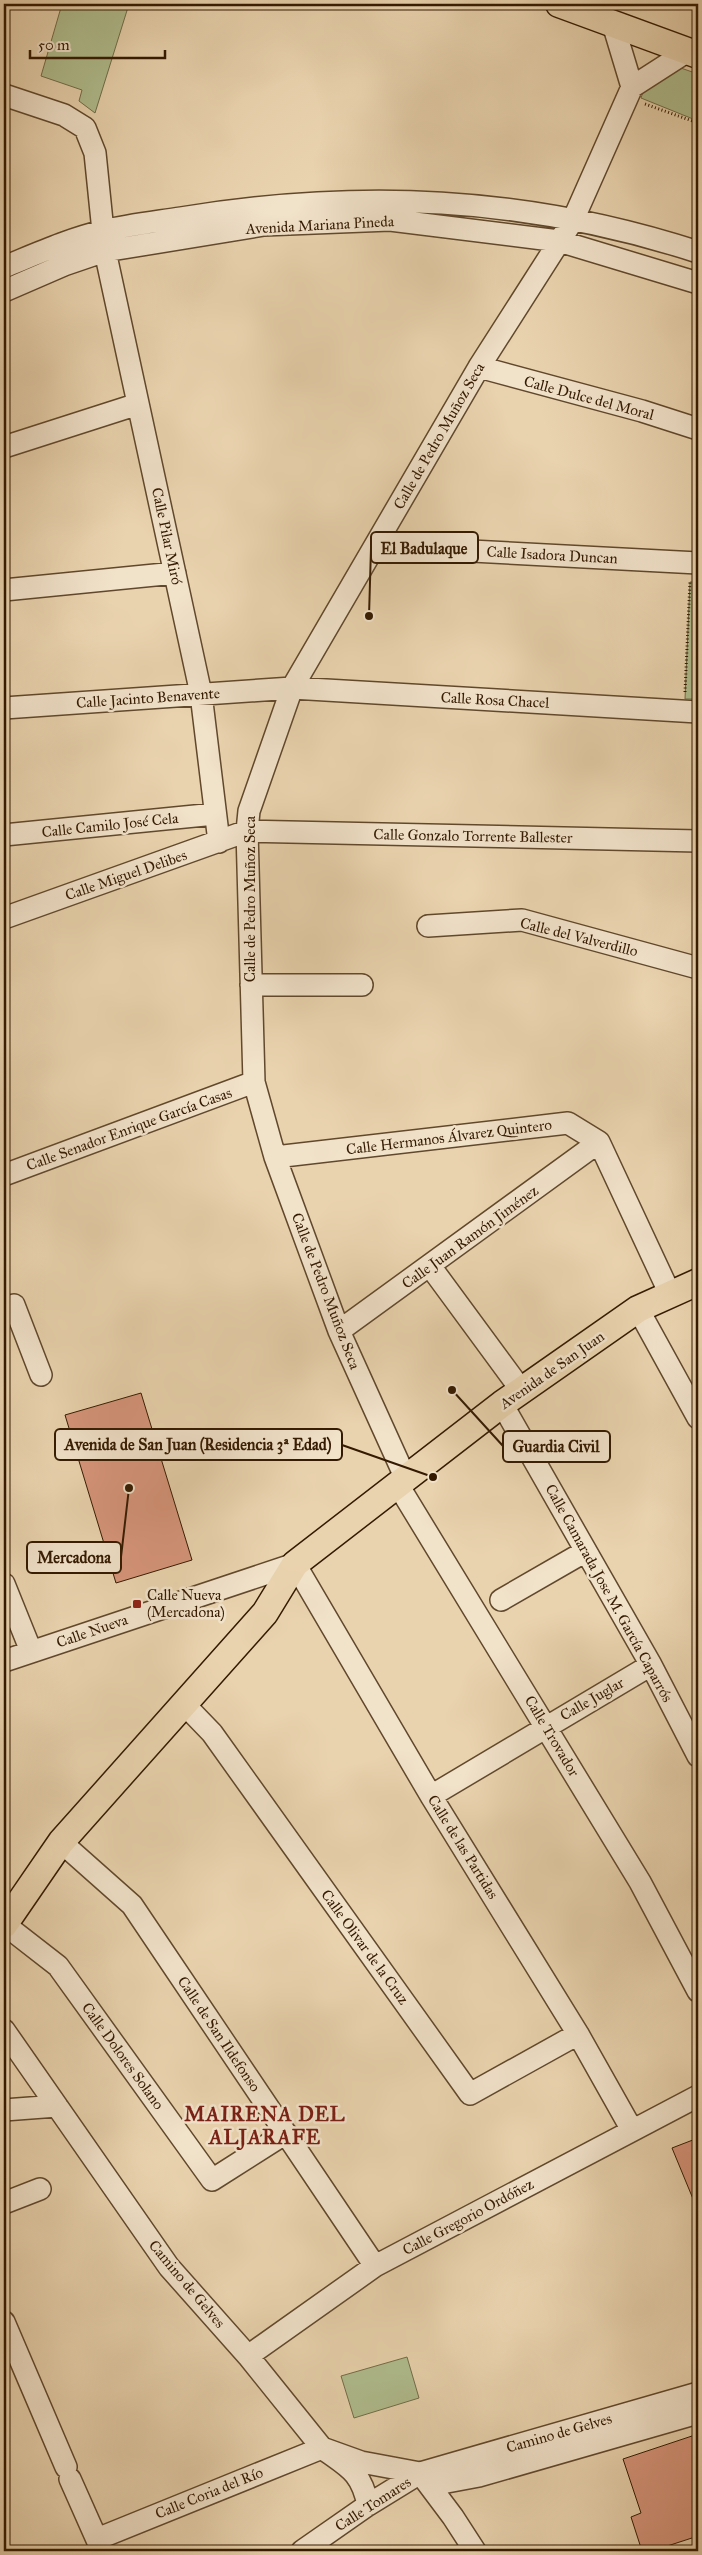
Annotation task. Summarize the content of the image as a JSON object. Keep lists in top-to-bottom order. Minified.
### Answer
{"streets":{"main road":["Avenida de San Juan"],"street":["Avenida Mariana Pineda","Calle Dulce del Moral","Calle de Pedro Muñoz Seca","Calle Pilar Miró","Calle Isadora Duncan","Calle Jacinto Benavente","Calle Rosa Chacel","Calle Camilo José Cela","Calle Gonzalo Torrente Ballester","Calle Miguel Delibes","Calle del Valverdillo","Calle Senador Enrique García Casas","Calle Hermanos Álvarez Quintero","Calle Juan Ramón Jiménez","Calle Camarada Jose M. García Caparrós","Calle Nueva","Calle Juglar","Calle Trovador","Calle de las Partidas","Calle Olivar de la Cruz","Calle de San Ildefonso","Calle Dolores Solano","Calle Gregorio Ordóñez","Camino de Gelves","Calle Coria del Río","Calle Tomares"]},"crossings":[["Avenida Mariana Pineda","Calle de Pedro Muñoz Seca"],["Avenida Mariana Pineda","Calle Pilar Miró"],["Calle Dulce del Moral","Calle de Pedro Muñoz Seca"],["Calle de Pedro Muñoz Seca","Calle Isadora Duncan"],["Calle de Pedro Muñoz Seca","Calle Jacinto Benavente"],["Calle de Pedro Muñoz Seca","Calle Rosa Chacel"],["Calle de Pedro Muñoz Seca","Calle Gonzalo Torrente Ballester"],["Calle de Pedro Muñoz Seca","Calle Miguel Delibes"],["Calle de Pedro Muñoz Seca","Calle Senador Enrique García Casas"],["Calle de Pedro Muñoz Seca","Calle Hermanos Álvarez Quintero"],["Calle de Pedro Muñoz Seca","Calle Juan Ramón Jiménez"],["Calle de Pedro Muñoz Seca","Avenida de San Juan"],["Calle de Pedro Muñoz Seca","Calle Trovador"],["Calle Pilar Miró","Calle Jacinto Benavente"],["Calle Pilar Miró","Calle Camilo José Cela"],["Calle Pilar Miró","Calle Miguel Delibes"],["Calle Jacinto Benavente","Calle Rosa Chacel"],["Calle Gonzalo Torrente Ballester","Calle Miguel Delibes"],["Calle Hermanos Álvarez Quintero","Calle Juan Ramón Jiménez"],["Calle Juan Ramón Jiménez","Calle Camarada Jose M. García Caparrós"],["Avenida de San Juan","Calle Camarada Jose M. García Caparrós"],["Avenida de San Juan","Calle Nueva"],["Avenida de San Juan","Calle Trovador"],["Avenida de San Juan","Calle de las Partidas"],["Avenida de San Juan","Calle Olivar de la Cruz"],["Avenida de San Juan","Calle de San Ildefonso"],["Avenida de San Juan","Calle Dolores Solano"],["Calle Camarada Jose M. García Caparrós","Calle Juglar"],["Calle Nueva","Calle de las Partidas"],["Calle Juglar","Calle Trovador"],["Calle Juglar","Calle de las Partidas"],["Calle de las Partidas","Calle Olivar de la Cruz"],["Calle de las Partidas","Calle Gregorio Ordóñez"],["Calle de San Ildefonso","Calle Dolores Solano"],["Calle de San Ildefonso","Calle Gregorio Ordóñez"],["Calle Gregorio Ordóñez","Camino de Gelves"],["Camino de Gelves","Calle Coria del Río"],["Camino de Gelves","Calle Tomares"]],"districts":["MAIRENA DEL ALJARAFE"],"places":{"other":["El Badulaque","Guardia Civil","Avenida de San Juan (Residencia 3ª Edad)","Mercadona"],"transit":["Calle Nueva (Mercadona)"]},"scale_bar":"50 m"}
